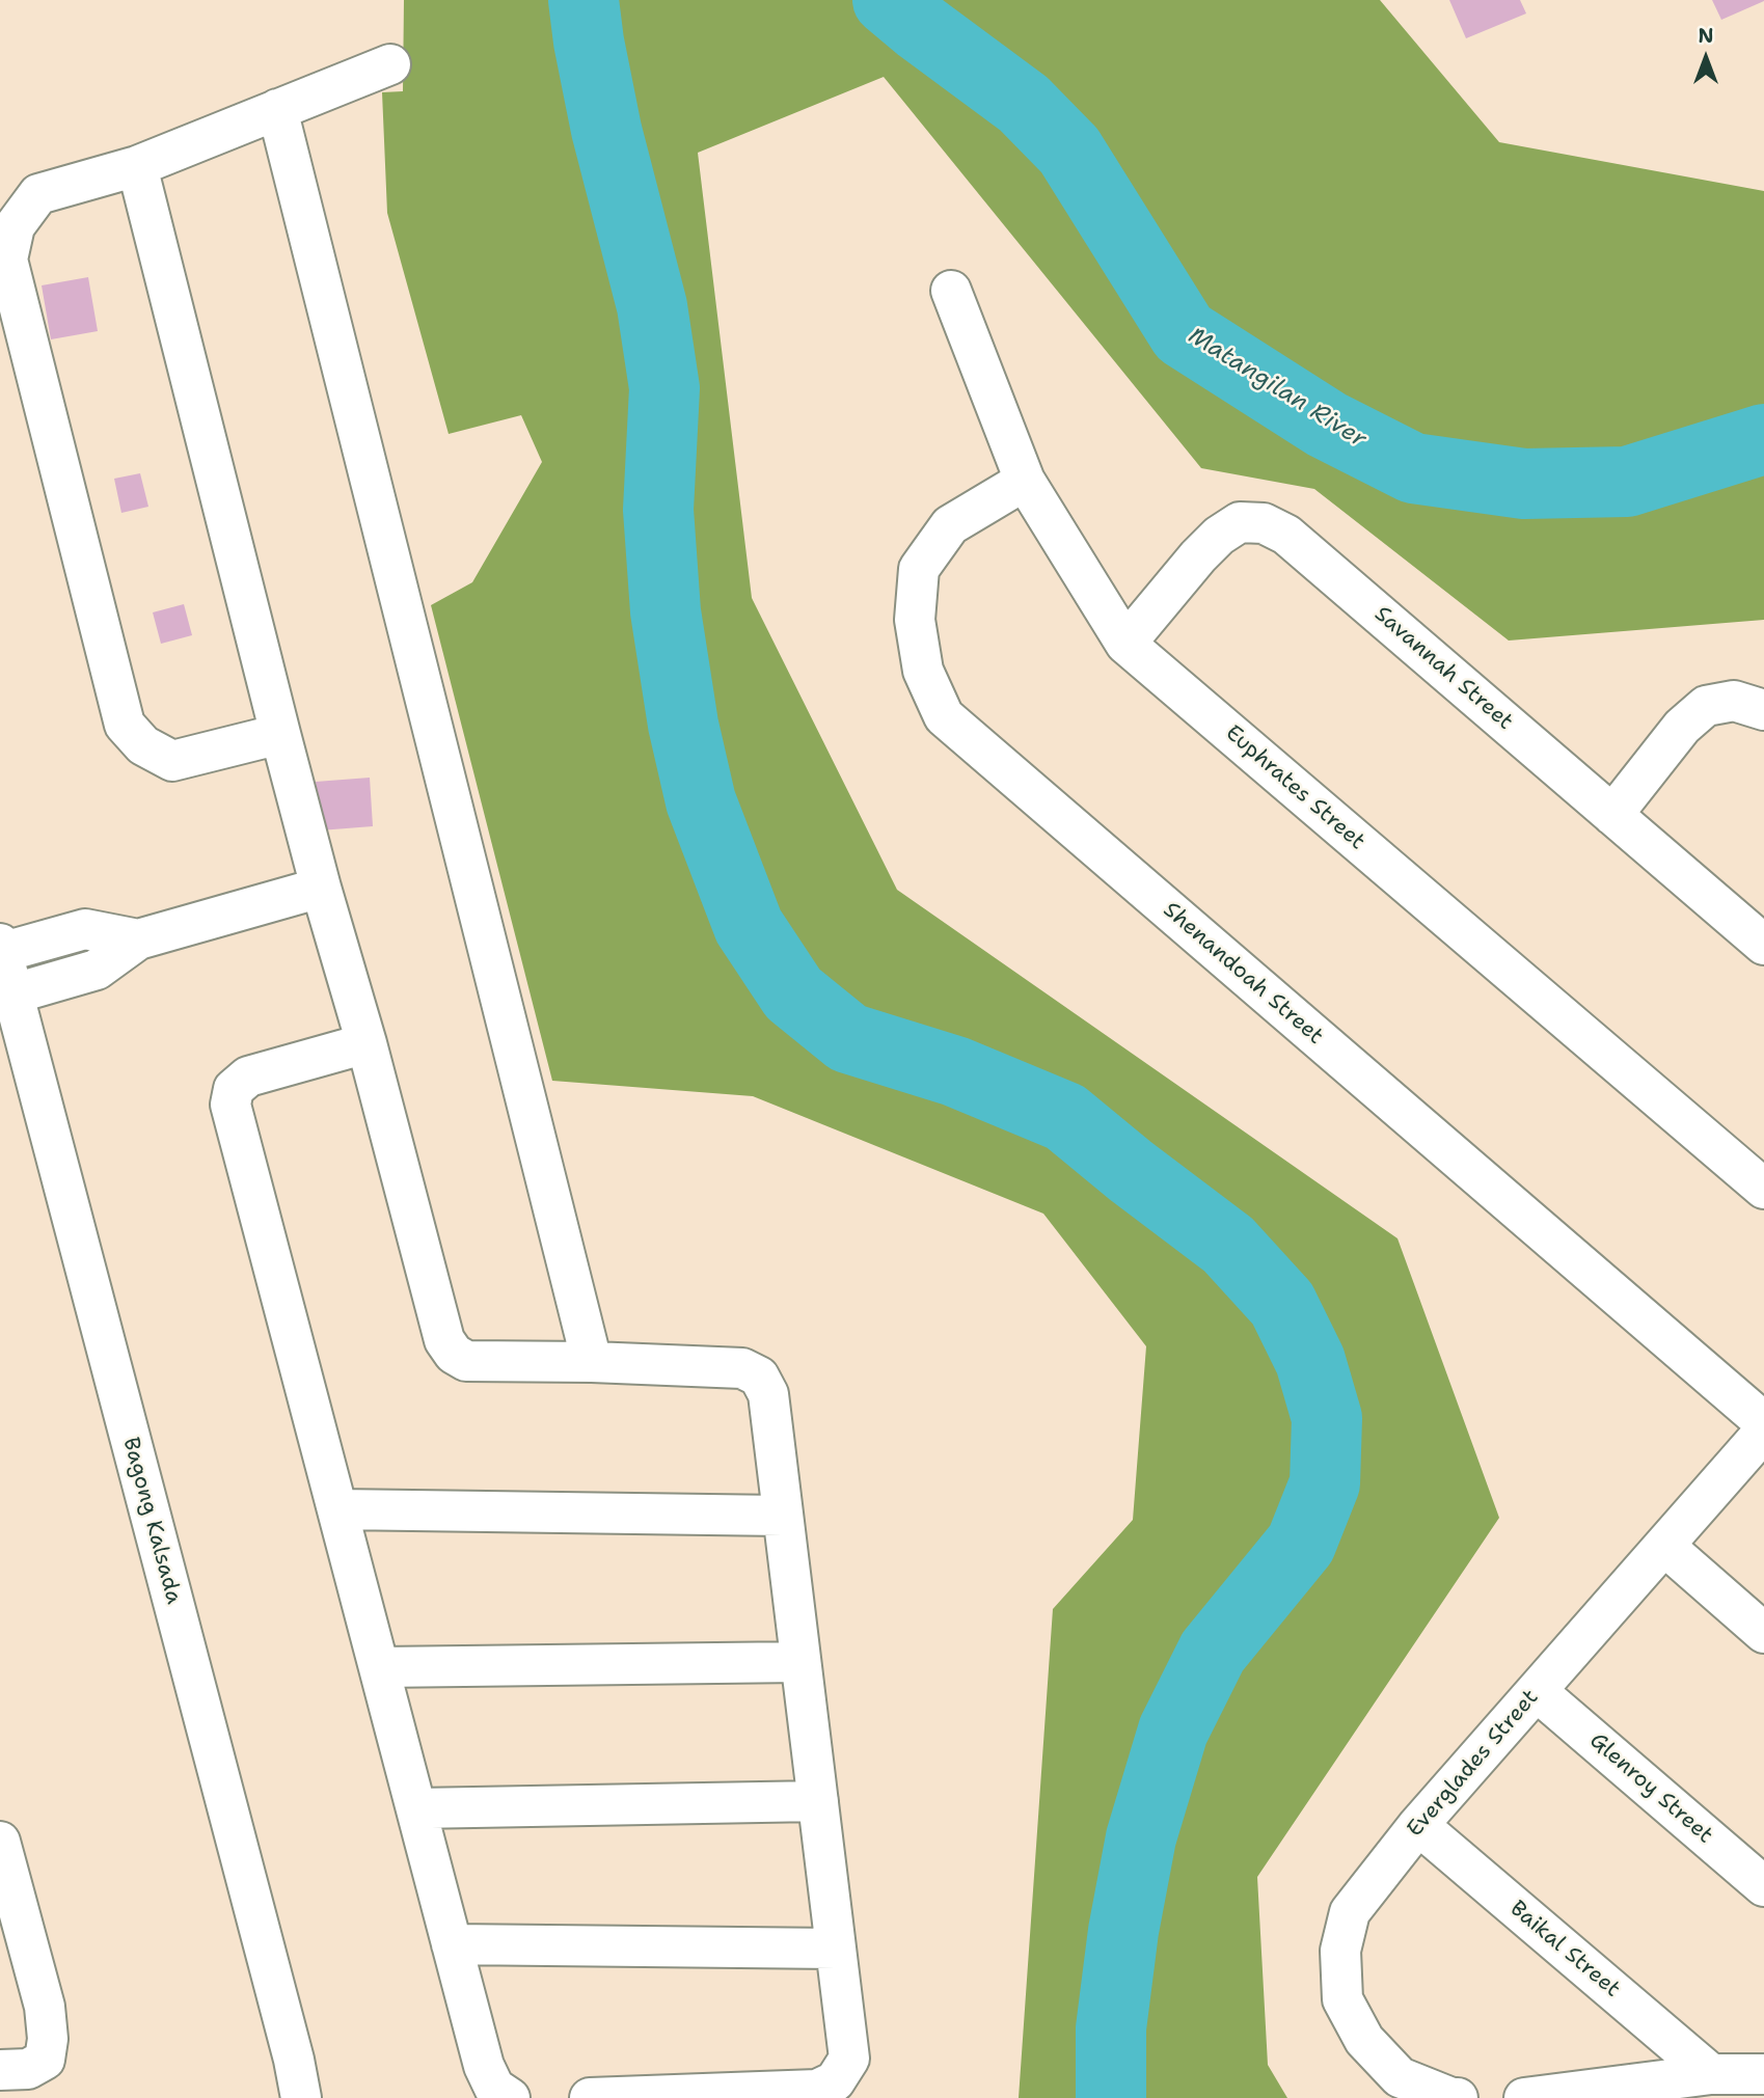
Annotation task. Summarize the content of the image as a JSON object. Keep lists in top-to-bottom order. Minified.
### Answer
{"streets":{"street":["Savannah Street","Euphrates Street","Shenandoah Street","Bagong Kalsada","Everglades Street","Glenroy Street","Baikal Street"]},"crossings":[["Savannah Street","Euphrates Street"],["Euphrates Street","Shenandoah Street"],["Everglades Street","Glenroy Street"],["Everglades Street","Baikal Street"]],"water":["Matangilan River"],"north":"top"}
